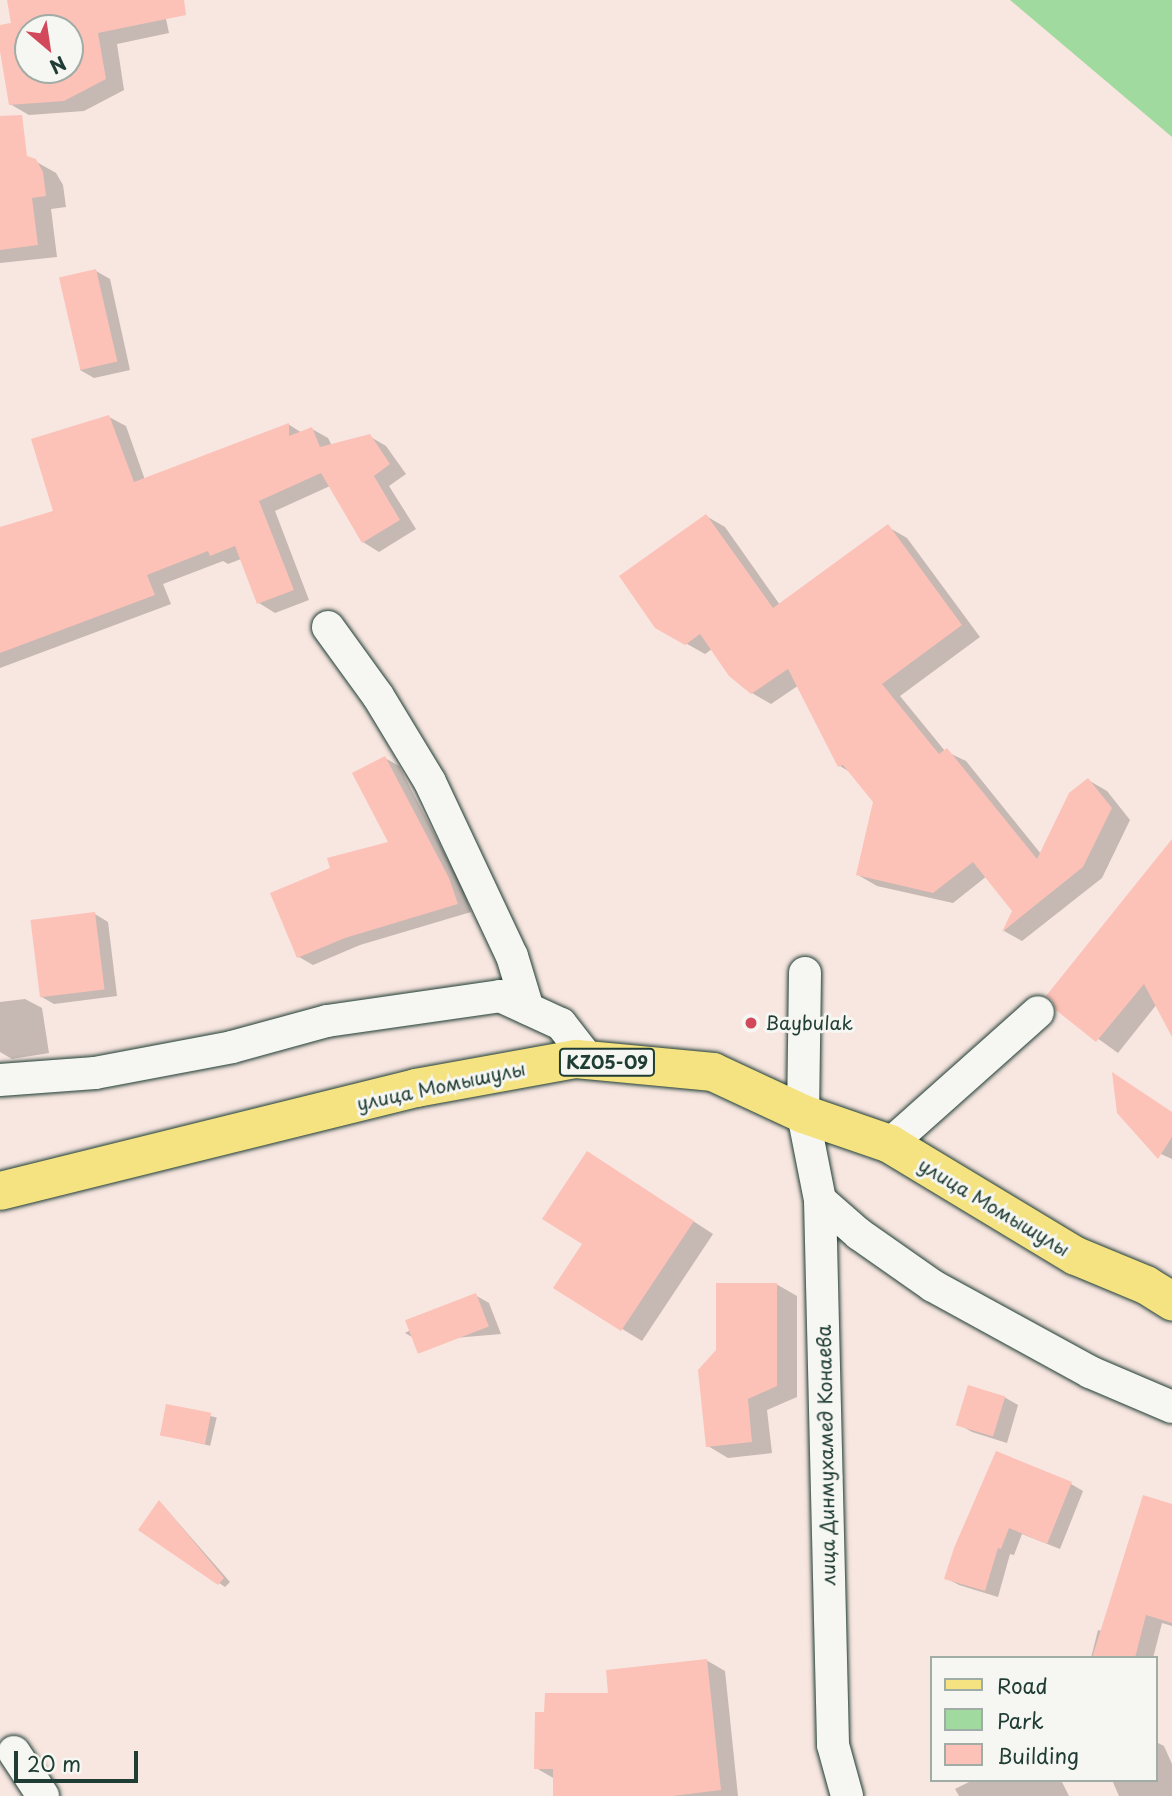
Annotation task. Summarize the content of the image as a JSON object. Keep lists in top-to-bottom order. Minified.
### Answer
{"streets":{"main road":["KZ05-09","улица Момышулы"],"street":["лица Динмухамед Конаева"]},"crossings":[["улица Момышулы","лица Динмухамед Конаева"]],"places":["Baybulak"],"legend":["Road","Park","Building"],"scale_bar":"20 m","north":"bottom right"}
